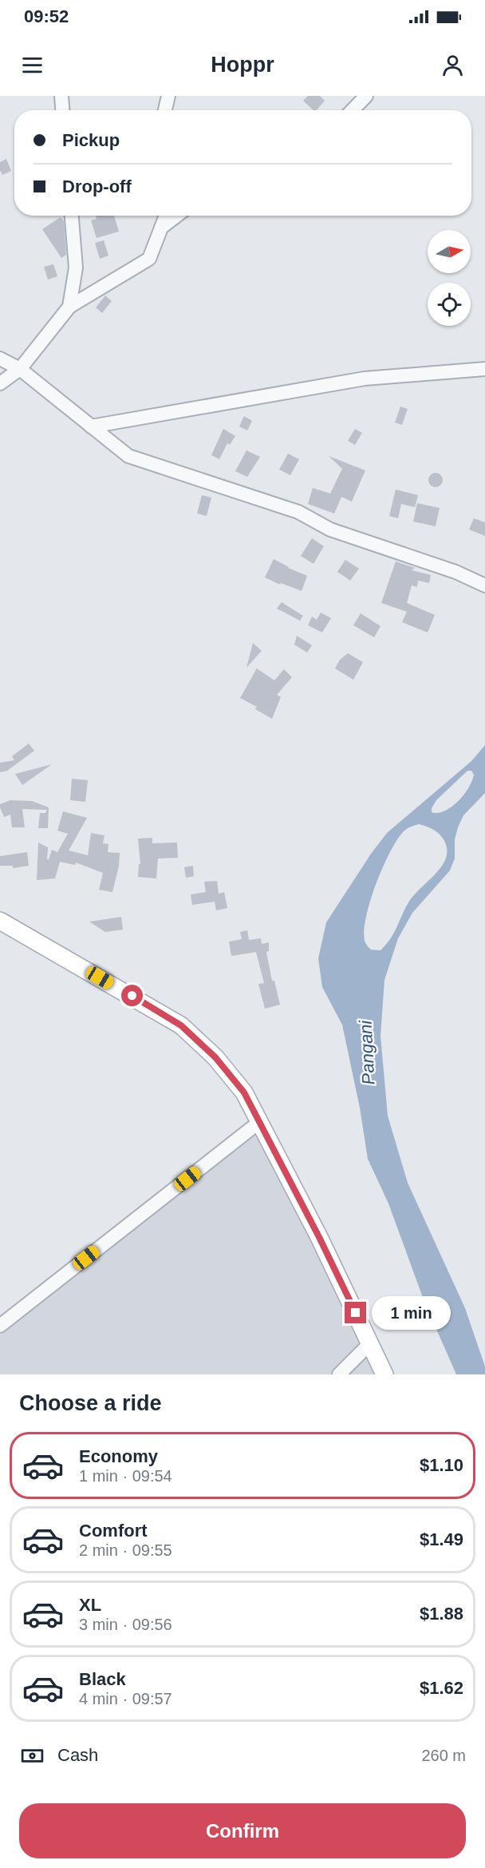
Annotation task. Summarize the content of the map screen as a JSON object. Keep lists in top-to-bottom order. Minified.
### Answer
{"water":["Pangani"],"north":"right","page":{"status":"09:52","header":"Hoppr","banner":["Pickup","Drop-off"],"bubble":"1 min","heading":"Choose a ride","list":[{"name":"Economy","note":"1 min · 09:54","value":"$1.10"},{"name":"Comfort","note":"2 min · 09:55","value":"$1.49"},{"name":"XL","note":"3 min · 09:56","value":"$1.88"},{"name":"Black","note":"4 min · 09:57","value":"$1.62"}],"pay":["Cash","260 m"],"buttons":"Confirm"}}
